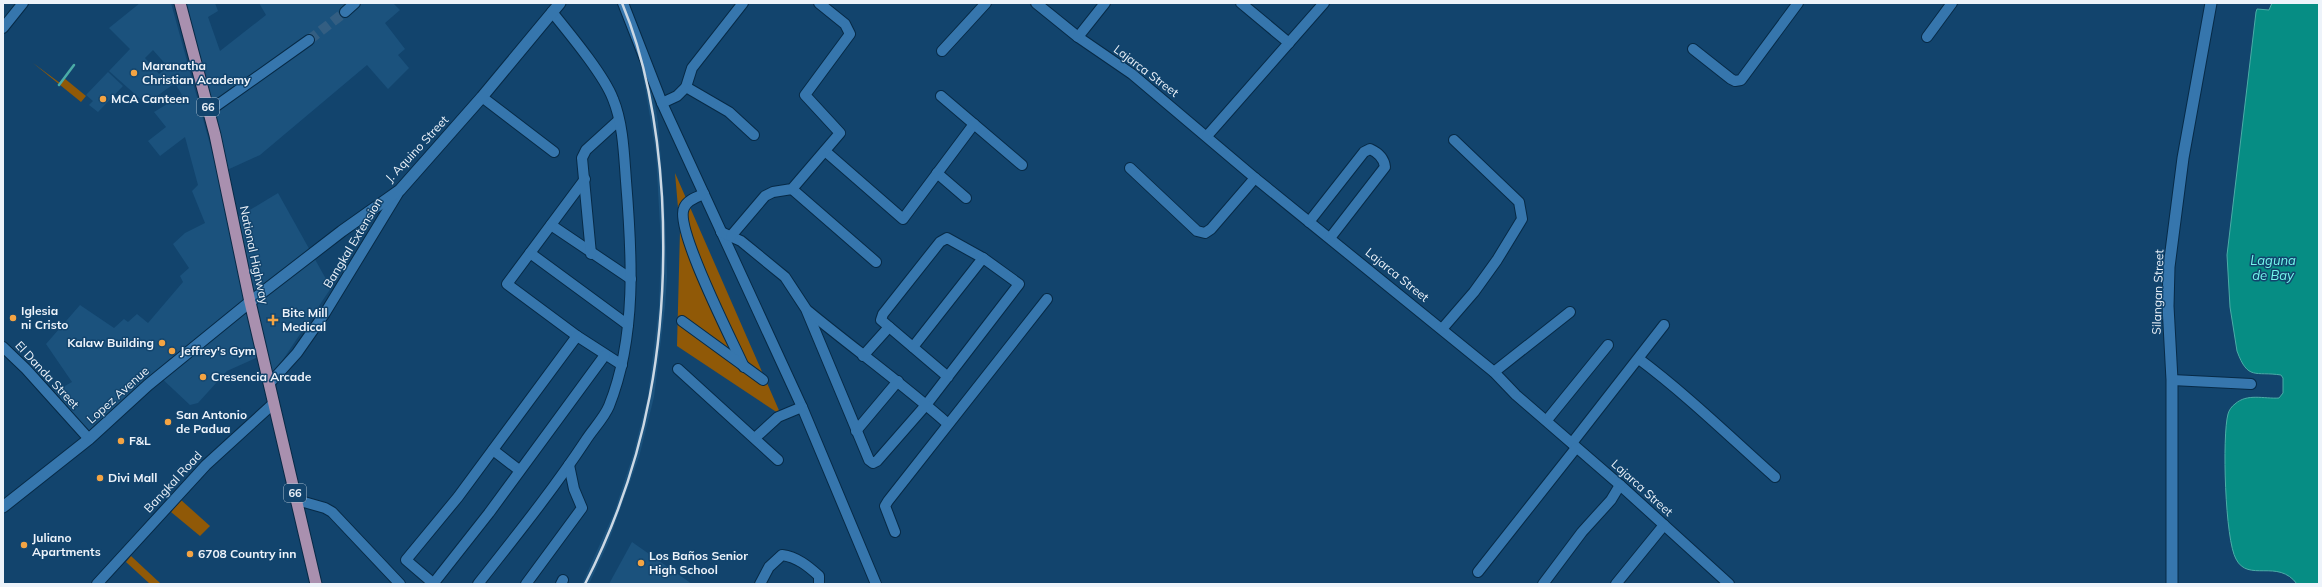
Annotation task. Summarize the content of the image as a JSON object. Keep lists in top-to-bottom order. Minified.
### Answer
{"streets":{"main road":["66","National Highway"],"street":["Lajarca Street","J. Aquino Street","Bangkal Extension","Silangan Street","El Danda Street","Lopez Avenue","Bangkal Road"]},"crossings":[["J. Aquino Street","Bangkal Extension"],["J. Aquino Street","National Highway"],["J. Aquino Street","Lopez Avenue"],["Bangkal Extension","National Highway"],["National Highway","Lopez Avenue"],["National Highway","Bangkal Road"],["El Danda Street","Lopez Avenue"]],"water":["Laguna de Bay"],"places":{"other":["Maranatha Christian Academy","MCA Canteen","Iglesia ni Cristo","Kalaw Building","Jeffrey's Gym","Cresencia Arcade","San Antonio de Padua","F&L","Divi Mall","Juliano Apartments","6708 Country inn","Los Baños Senior High School"],"health":["Bite Mill Medical"]}}
